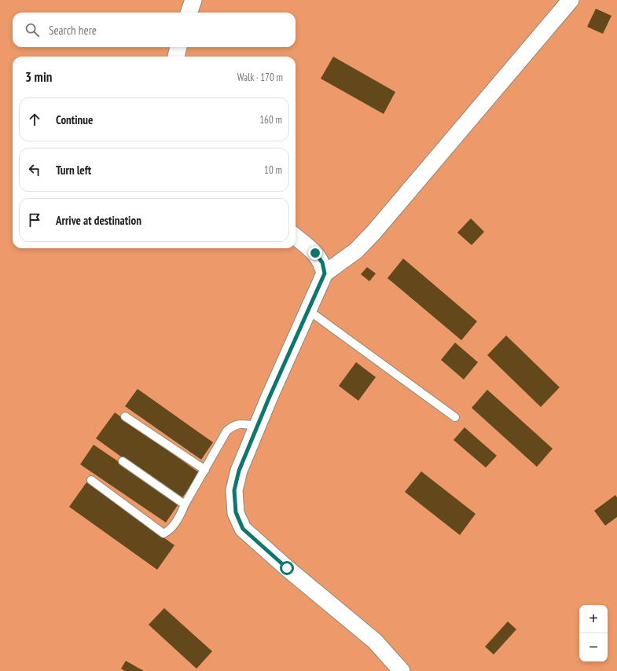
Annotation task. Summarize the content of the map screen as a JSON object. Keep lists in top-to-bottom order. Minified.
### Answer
{"page":{"search":"Search here","heading":["3 min","Walk · 170 m"],"list":[["Continue","160 m"],["Turn left","10 m"],"Arrive at destination"],"map_buttons":["+","−"]}}
